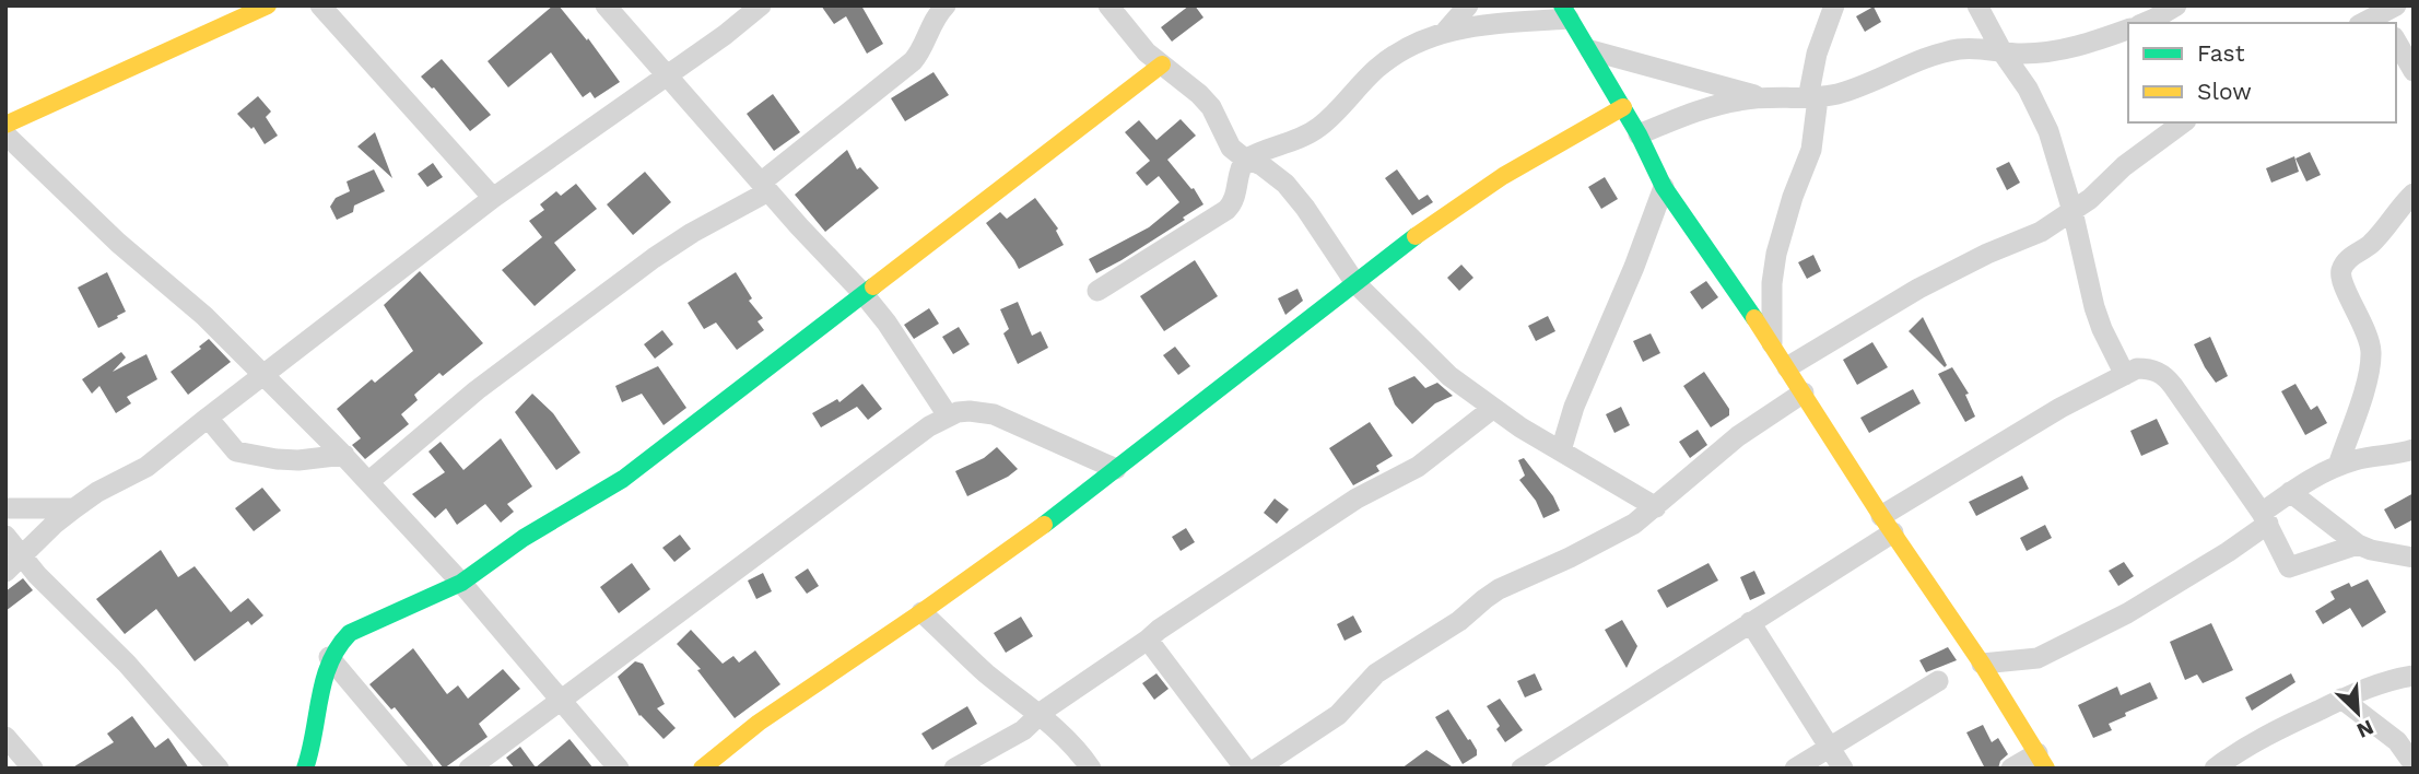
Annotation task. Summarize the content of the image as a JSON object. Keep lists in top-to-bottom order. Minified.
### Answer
{"legend":["Fast","Slow"],"north":"bottom right"}
